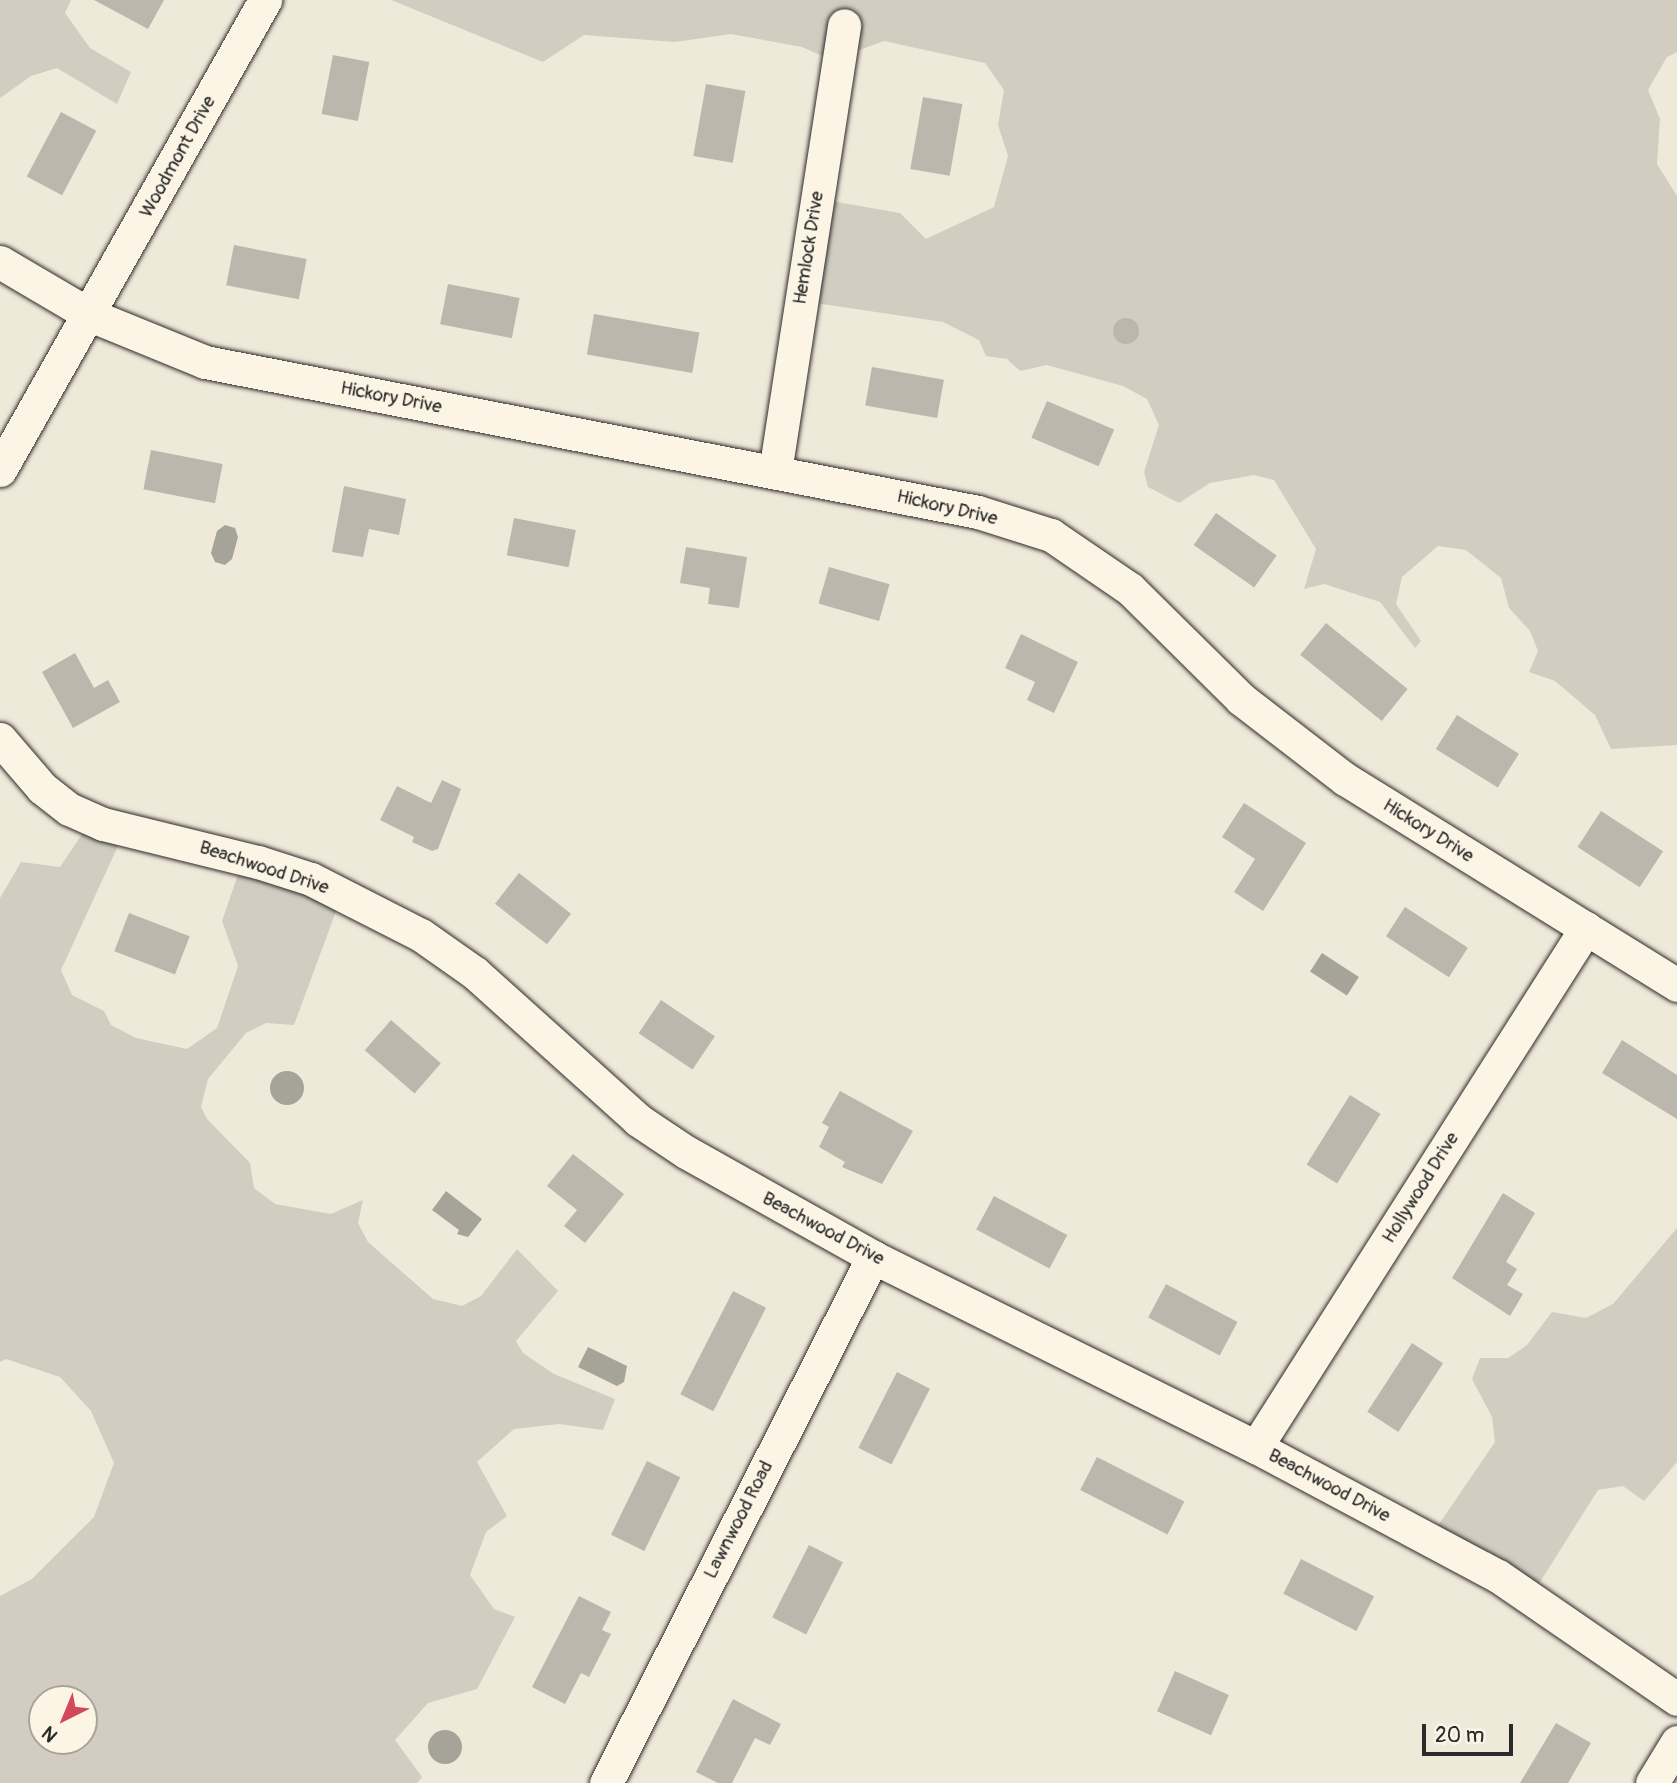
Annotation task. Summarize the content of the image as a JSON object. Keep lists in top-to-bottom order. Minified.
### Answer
{"streets":{"street":["Woodmont Drive","Hemlock Drive","Hickory Drive","Beachwood Drive","Hollywood Drive","Lawnwood Road"]},"crossings":[["Woodmont Drive","Hickory Drive"],["Hemlock Drive","Hickory Drive"],["Hickory Drive","Hollywood Drive"],["Beachwood Drive","Hollywood Drive"],["Beachwood Drive","Lawnwood Road"]],"scale_bar":"20 m","north":"bottom left"}
